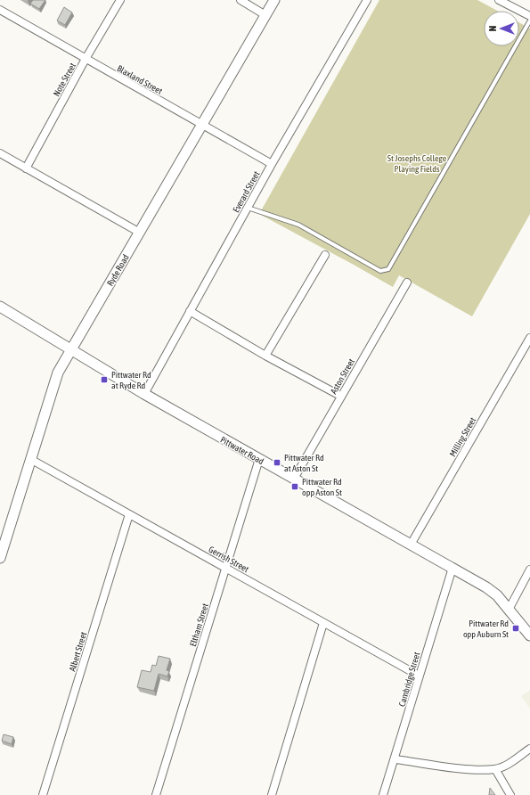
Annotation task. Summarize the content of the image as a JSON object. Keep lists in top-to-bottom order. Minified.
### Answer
{"streets":{"main road":["Ryde Road","Pittwater Road"],"street":["Note Street","Blaxland Street","Everard Street","Aston Street","Milling Street","Gerrish Street","Eltham Street","Albert Street","Cambridge Street"]},"crossings":[["Note Street","Blaxland Street"],["Blaxland Street","Everard Street"],["Blaxland Street","Ryde Road"],["Everard Street","Pittwater Road"],["Ryde Road","Pittwater Road"],["Ryde Road","Gerrish Street"],["Aston Street","Pittwater Road"],["Milling Street","Pittwater Road"],["Pittwater Road","Eltham Street"],["Pittwater Road","Cambridge Street"],["Gerrish Street","Eltham Street"],["Gerrish Street","Albert Street"],["Gerrish Street","Cambridge Street"]],"parks":["St Josephs College Playing Fields"],"places":{"transit":["Pittwater Rd at Ryde Rd","Pittwater Rd at Aston St","Pittwater Rd opp Aston St","Pittwater Rd opp Auburn St"]},"north":"left"}
